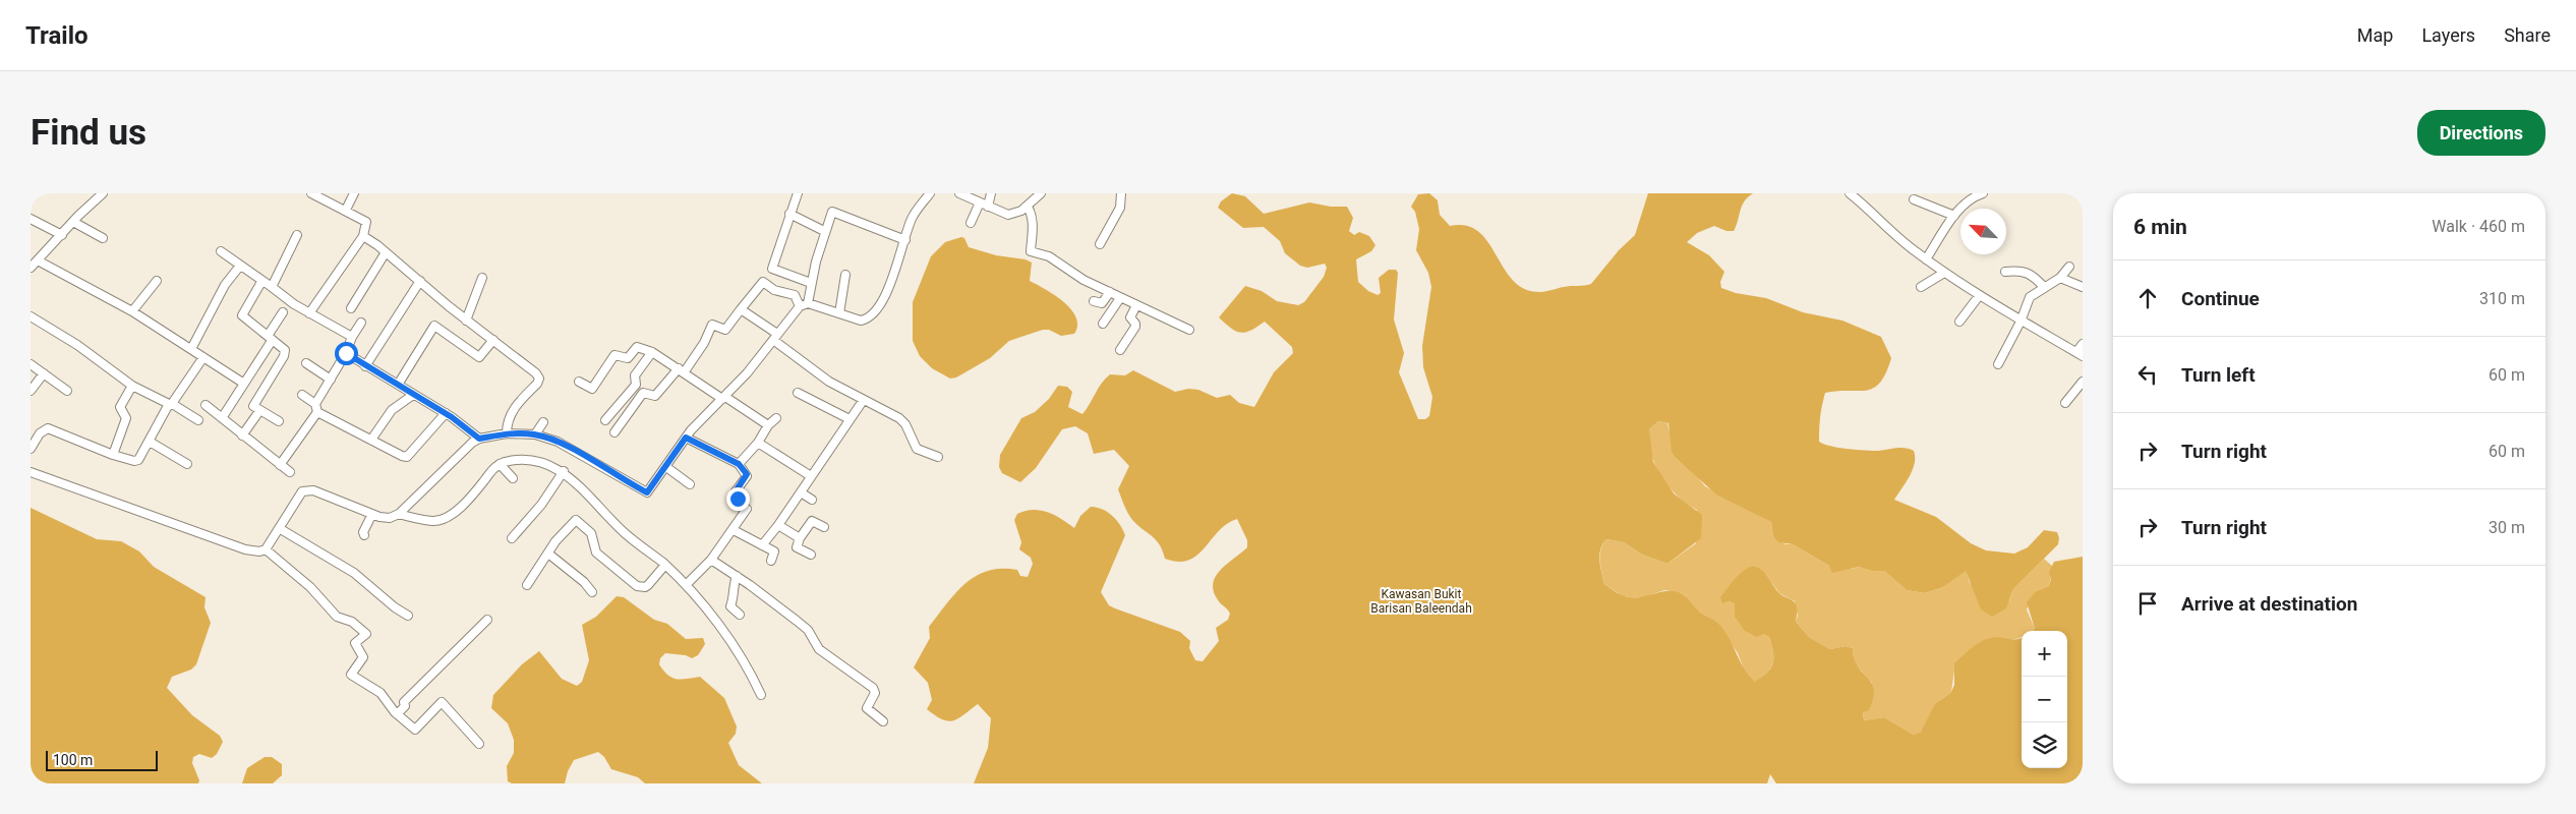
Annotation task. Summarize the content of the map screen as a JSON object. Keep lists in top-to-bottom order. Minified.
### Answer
{"parks":["Kawasan Bukit Barisan Baleendah"],"scale_bar":"100 m","north":"top left","page":{"header":"Trailo","nav":["Map","Layers","Share"],"buttons":"Directions","title":"Find us","heading":["6 min","Walk · 460 m"],"list":[["Continue","310 m"],["Turn left","60 m"],["Turn right","60 m"],["Turn right","30 m"],"Arrive at destination"],"map_buttons":["+","−"],"scale":"100 m"}}
